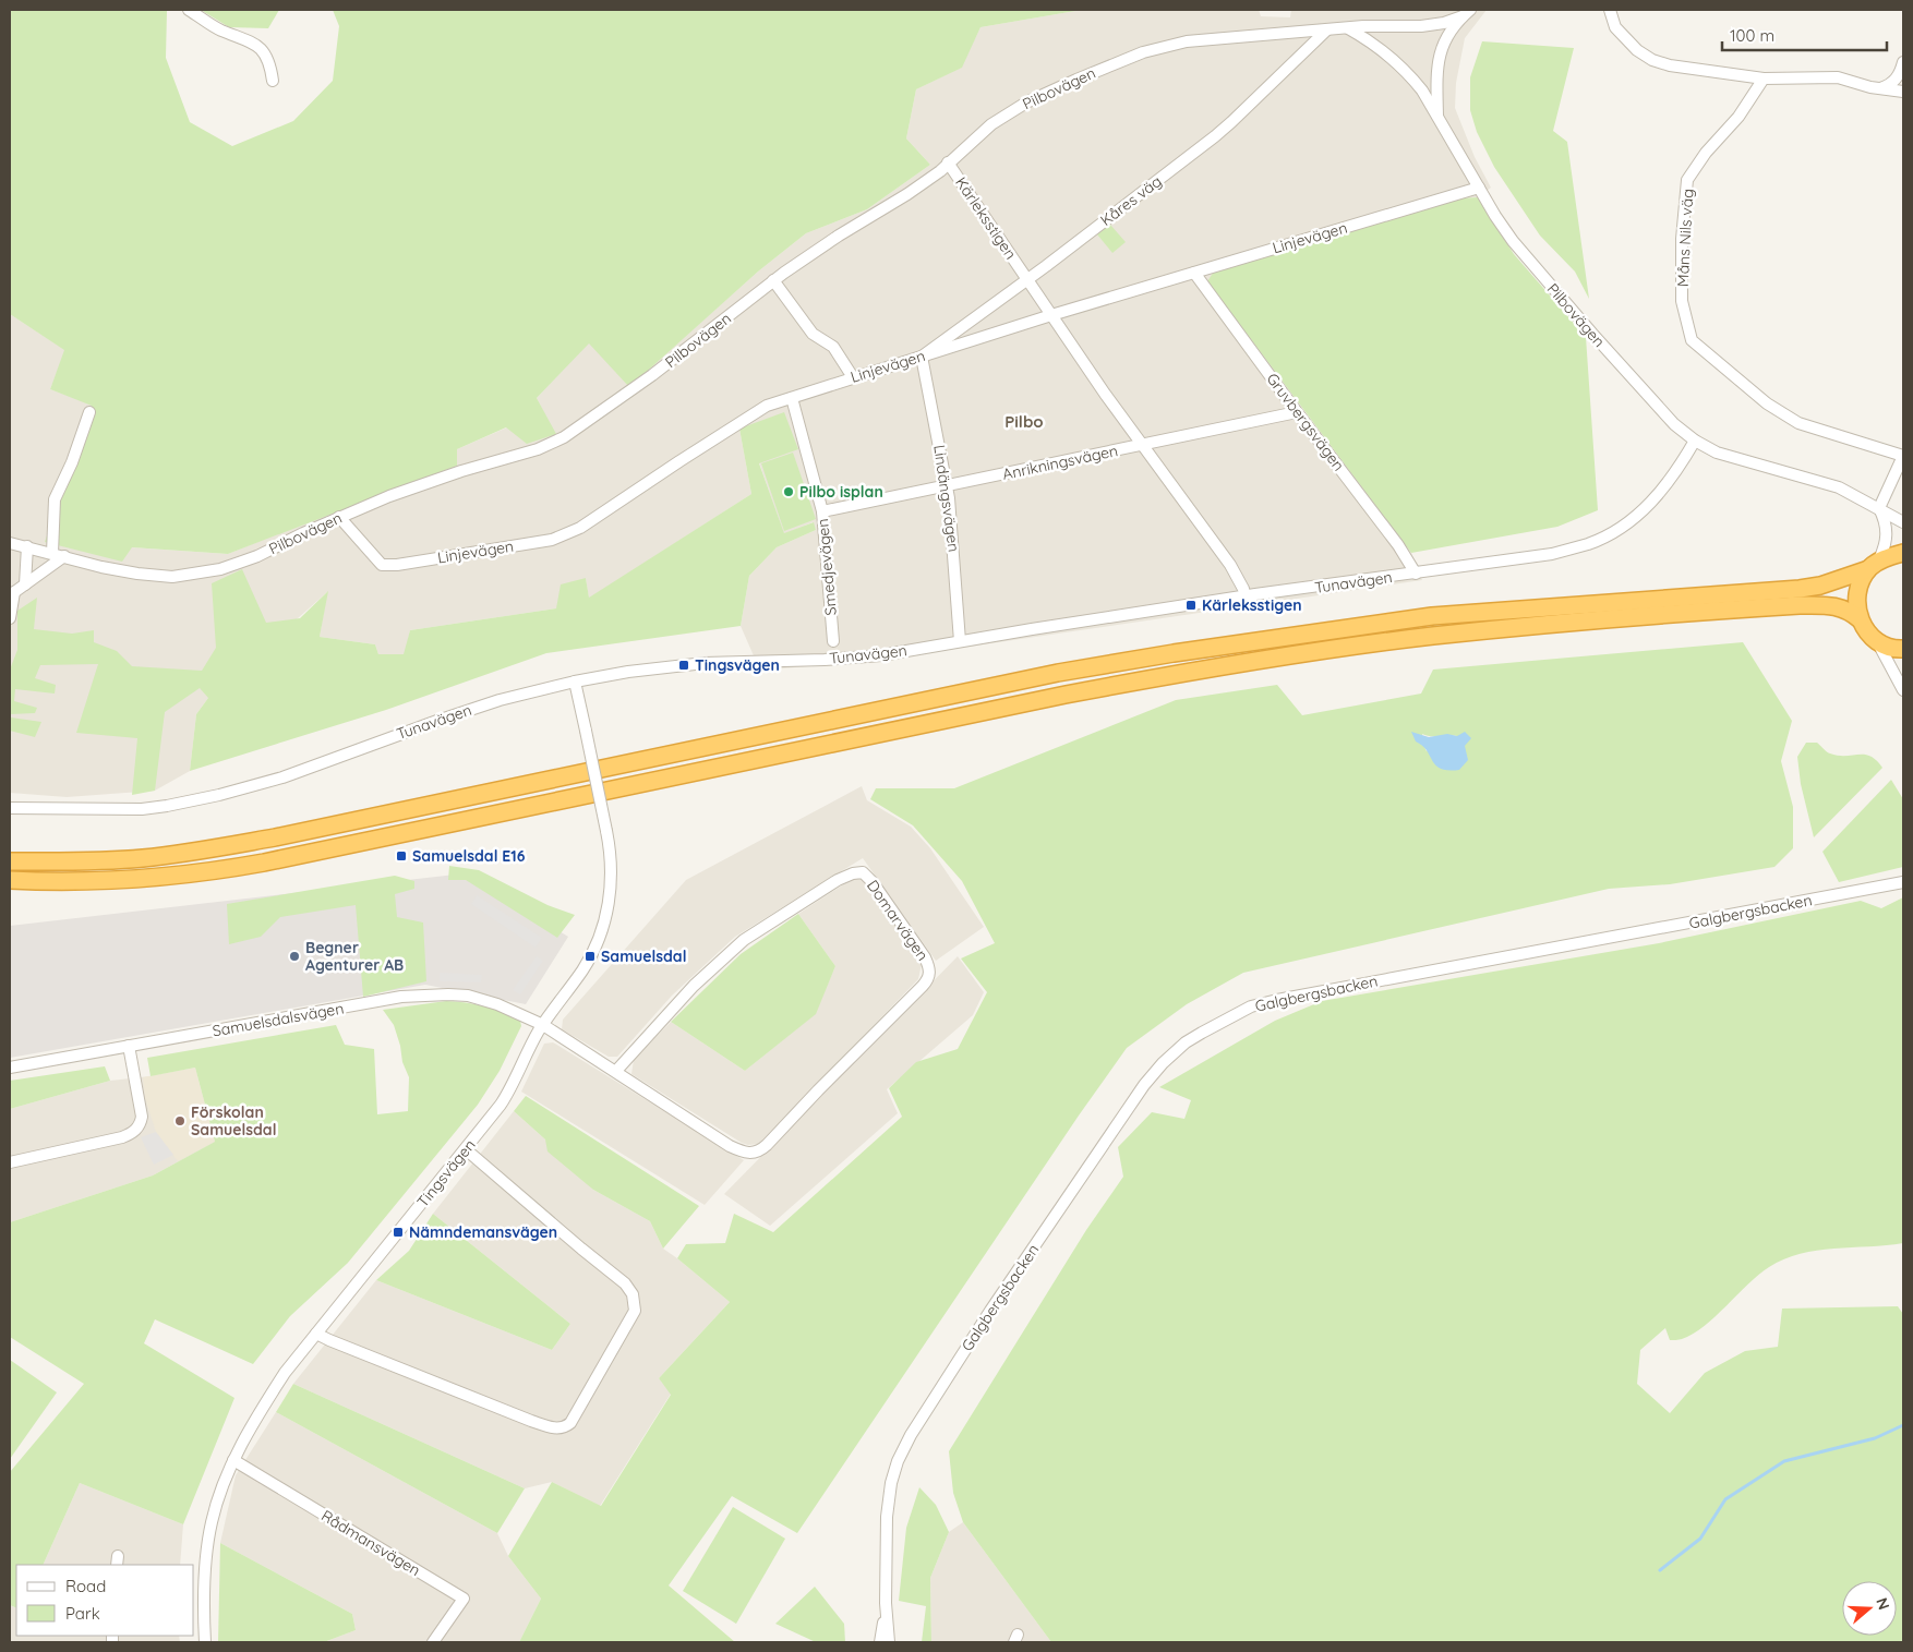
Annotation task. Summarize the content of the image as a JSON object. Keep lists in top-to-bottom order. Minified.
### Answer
{"streets":{"street":["Pilbovägen","Kåres väg","Kärleksstigen","Linjevägen","Måns Nils väg","Gruvbergsvägen","Anrikningsvägen","Lindängsvägen","Smedjevägen","Tunavägen","Galgbergsbacken","Domarvägen","Samuelsdalsvägen","Tingsvägen","Rådmansvägen"]},"crossings":[["Pilbovägen","Kåres väg"],["Pilbovägen","Kärleksstigen"],["Pilbovägen","Linjevägen"],["Pilbovägen","Måns Nils väg"],["Pilbovägen","Tunavägen"],["Kåres väg","Kärleksstigen"],["Kåres väg","Linjevägen"],["Kåres väg","Lindängsvägen"],["Kärleksstigen","Linjevägen"],["Kärleksstigen","Anrikningsvägen"],["Kärleksstigen","Tunavägen"],["Linjevägen","Gruvbergsvägen"],["Linjevägen","Lindängsvägen"],["Linjevägen","Smedjevägen"],["Gruvbergsvägen","Anrikningsvägen"],["Gruvbergsvägen","Tunavägen"],["Anrikningsvägen","Lindängsvägen"],["Anrikningsvägen","Smedjevägen"],["Lindängsvägen","Tunavägen"],["Tunavägen","Tingsvägen"],["Domarvägen","Samuelsdalsvägen"],["Domarvägen","Tingsvägen"],["Samuelsdalsvägen","Tingsvägen"],["Tingsvägen","Rådmansvägen"]],"districts":["Pilbo"],"places":{"other":["Pilbo isplan","Begner Agenturer AB","Förskolan Samuelsdal"],"transit":["Kärleksstigen","Tingsvägen","Samuelsdal E16","Samuelsdal","Nämndemansvägen"]},"legend":["Road","Park"],"scale_bar":"100 m","north":"right"}
